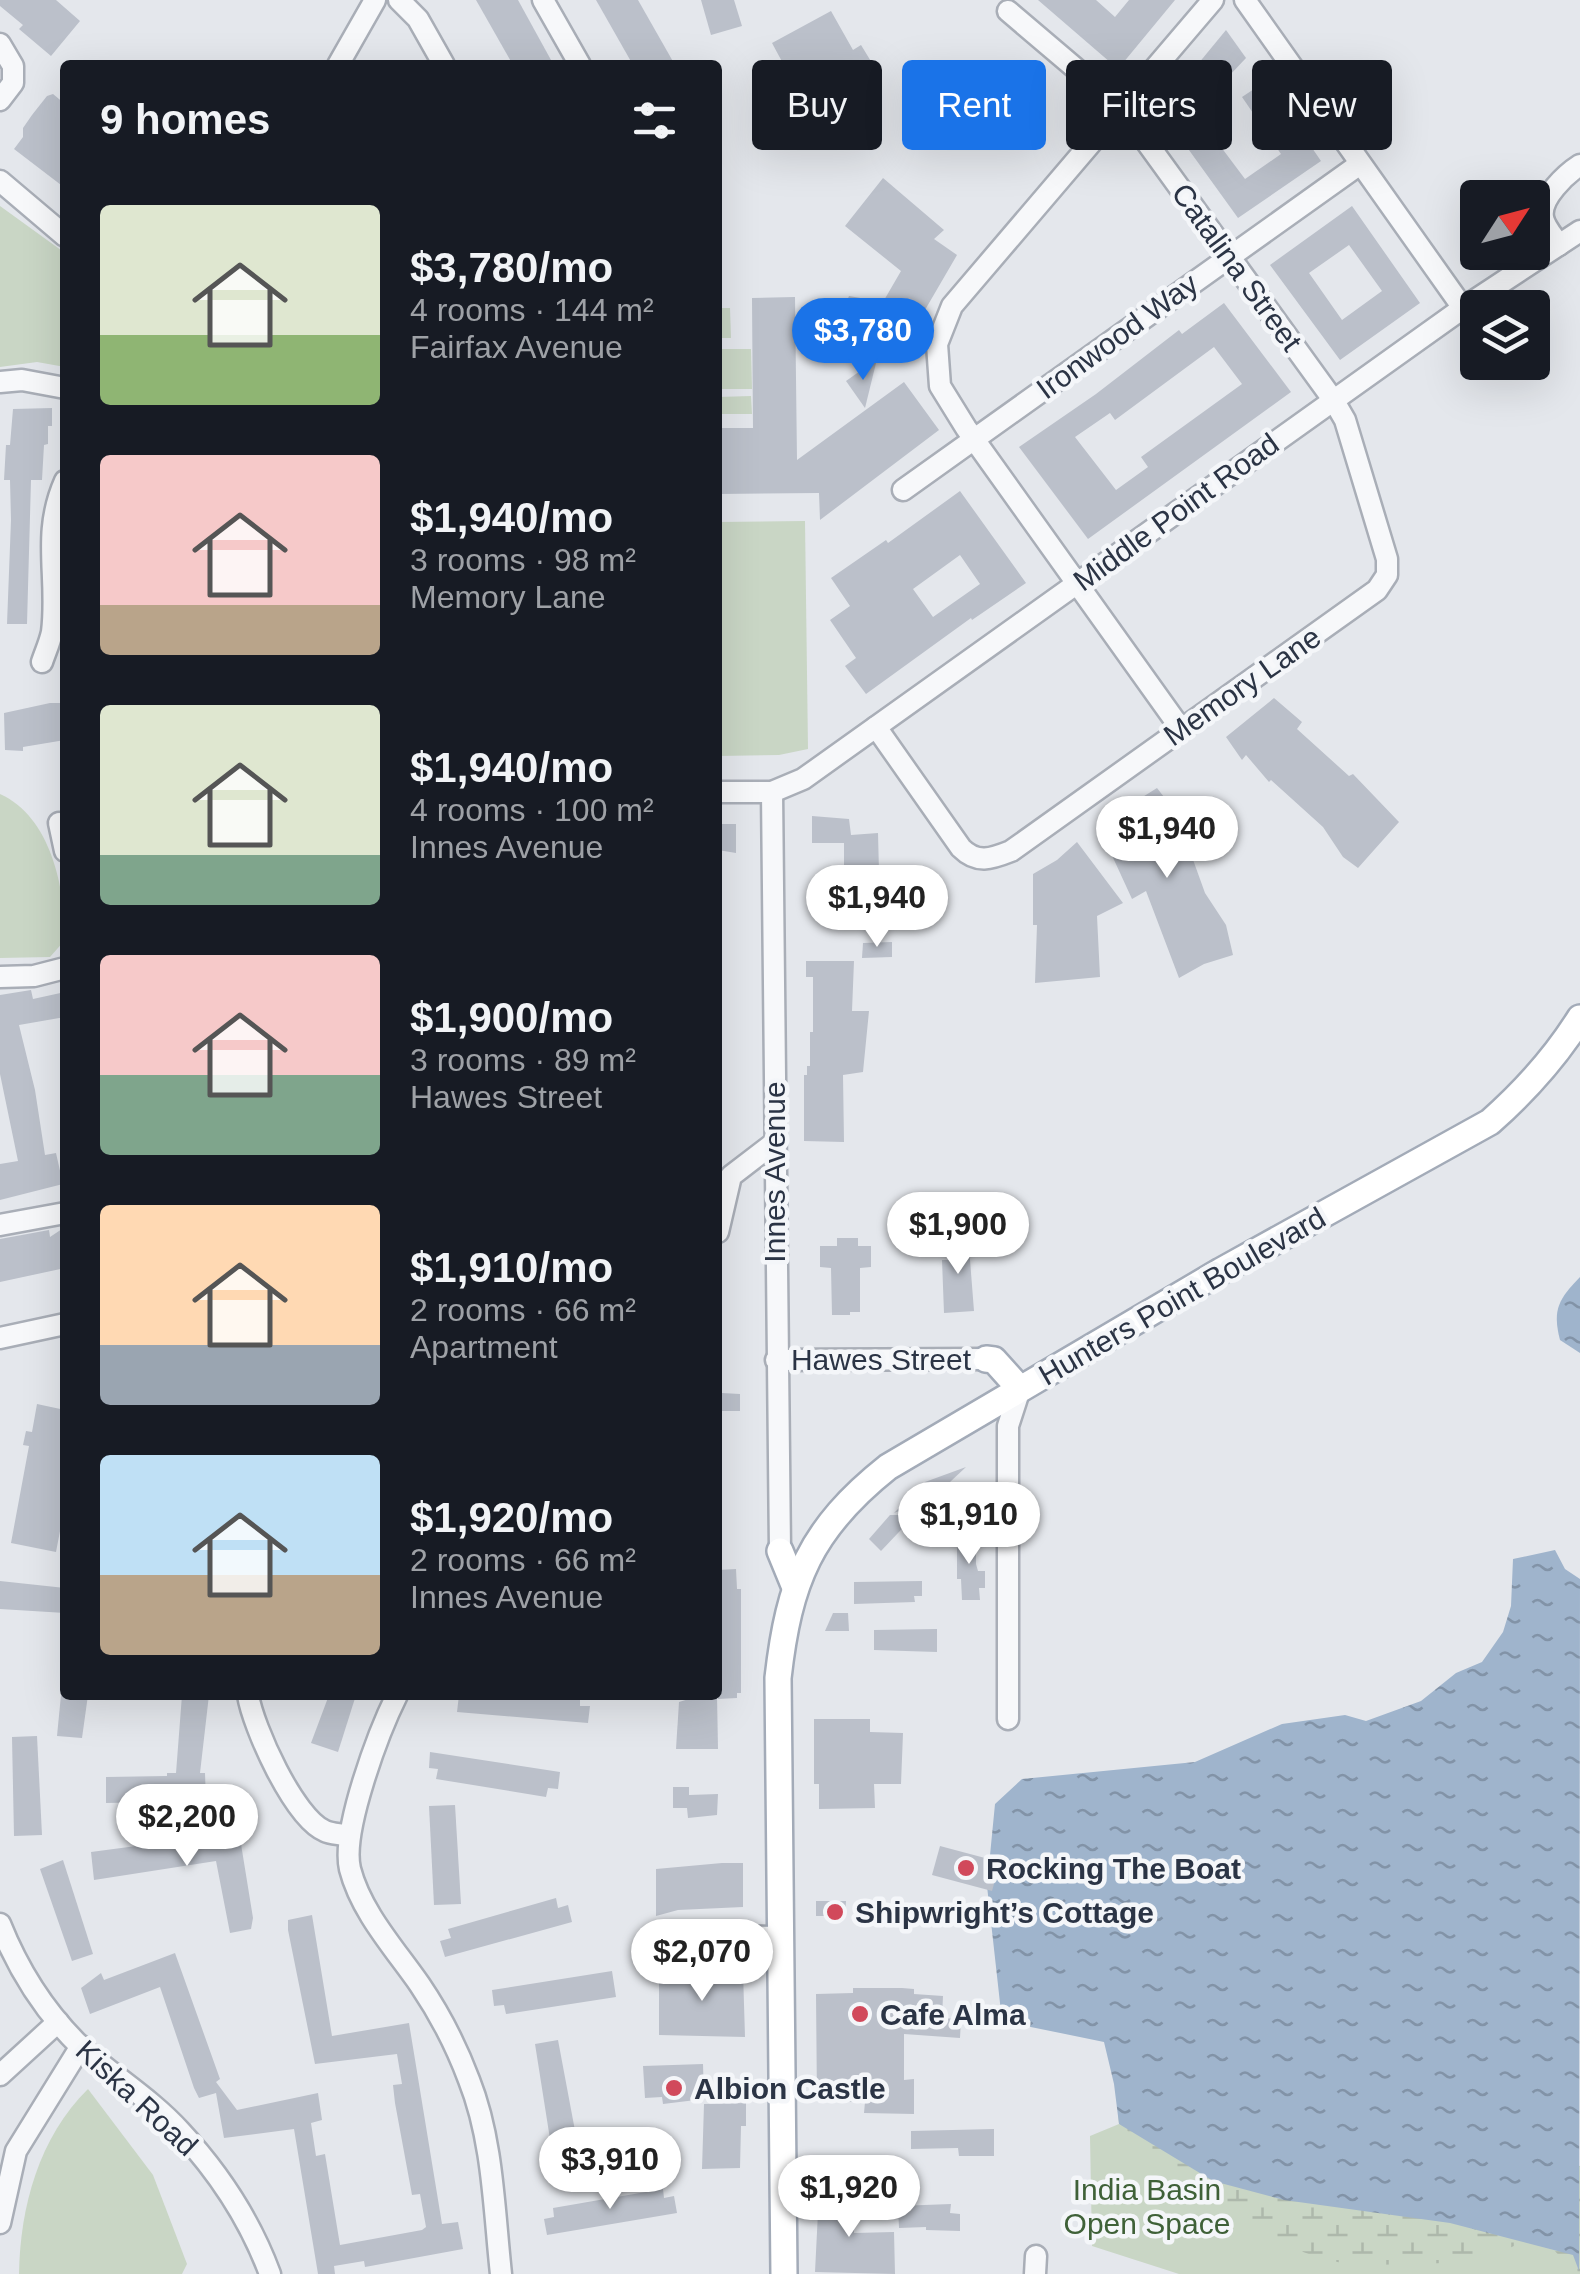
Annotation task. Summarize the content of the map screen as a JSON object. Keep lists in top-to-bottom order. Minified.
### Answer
{"streets":{"main road":["Hunters Point Boulevard"],"street":["Catalina Street","Ironwood Way","Middle Point Road","Memory Lane","Innes Avenue","Hawes Street","Kiska Road"]},"crossings":[["Catalina Street","Ironwood Way"],["Catalina Street","Middle Point Road"],["Catalina Street","Memory Lane"],["Middle Point Road","Memory Lane"],["Middle Point Road","Innes Avenue"],["Innes Avenue","Hawes Street"]],"parks":["India Basin Open Space"],"places":["Rocking The Boat","Shipwright’s Cottage","Cafe Alma","Albion Castle"],"north":"top right","page":{"chip":["Buy","Rent","Filters","New"],"heading":"9 homes","list":[{"name":"$3,780/mo","note":"4 rooms · 144 m² · Fairfax Avenue"},{"name":"$1,940/mo","note":"3 rooms · 98 m² · Memory Lane"},{"name":"$1,940/mo","note":"4 rooms · 100 m² · Innes Avenue"},{"name":"$1,900/mo","note":"3 rooms · 89 m² · Hawes Street"},{"name":"$1,910/mo","note":"2 rooms · 66 m² · Apartment"},{"name":"$1,920/mo","note":"2 rooms · 66 m² · Innes Avenue"}],"price":["$3,780","$1,940","$1,940","$1,900","$1,910","$2,200","$2,070","$3,910","$1,920"]}}
